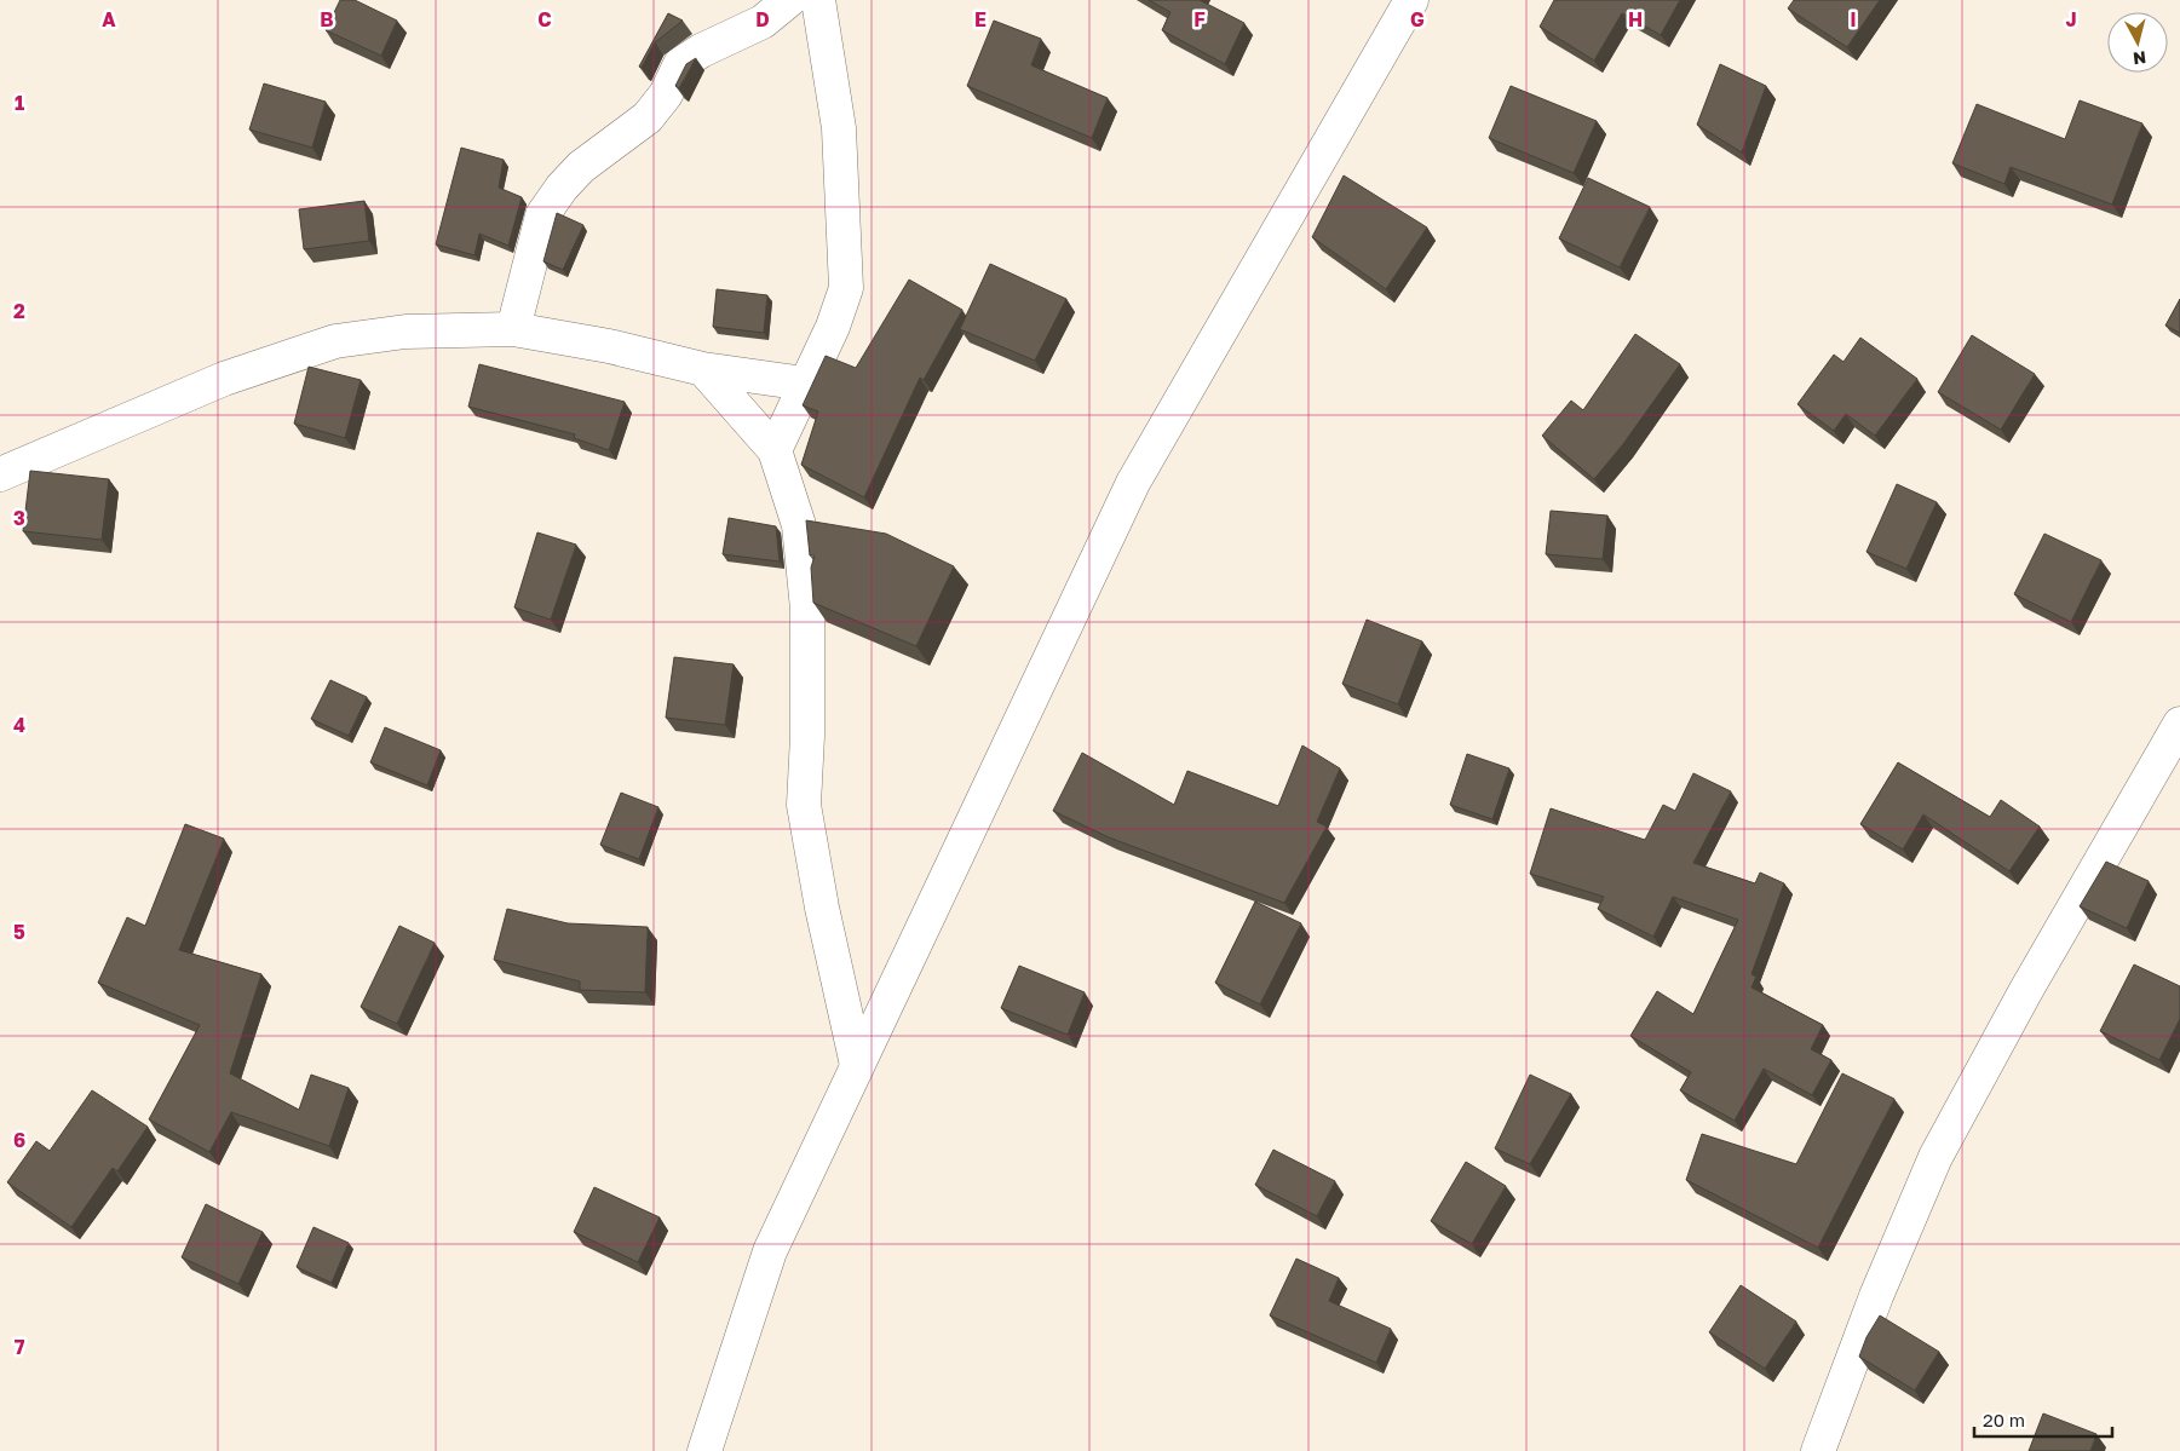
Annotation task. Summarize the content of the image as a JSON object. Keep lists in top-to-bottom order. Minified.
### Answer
{"scale_bar":"20 m","north":"bottom","grid":{"columns":["A","B","C","D","E","F","G","H","I","J"],"rows":["1","2","3","4","5","6","7"]}}
